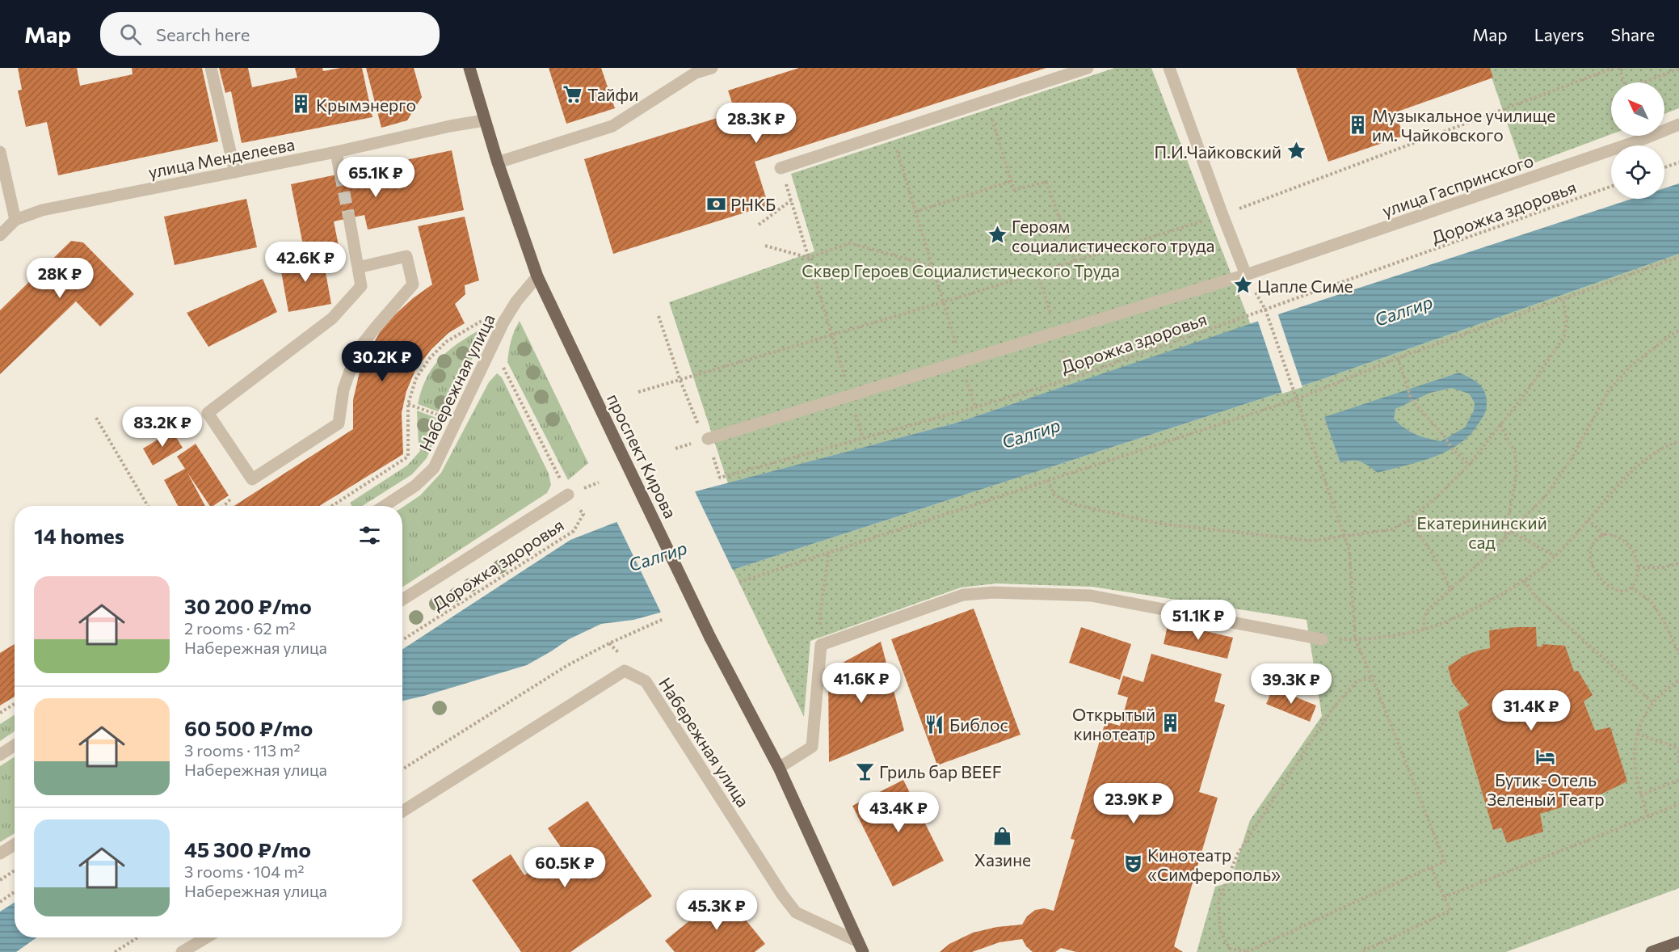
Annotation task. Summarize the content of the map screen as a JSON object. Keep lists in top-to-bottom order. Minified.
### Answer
{"streets":{"main road":["проспект Кирова"],"street":["улица Менделеева","улица Гаспринского","Набережная улица"],"path":["Дорожка здоровья"]},"crossings":[["улица Менделеева","проспект Кирова"],["улица Гаспринского","Дорожка здоровья"],["Набережная улица","проспект Кирова"]],"water":["Салгир"],"parks":["Сквер Героев Социалистического Труда","Екатерининский сад"],"places":{"supermarket":["Тайфи"],"building":["Крымэнерго","Музыкальное училище им. Чайковского","Открытый кинотеатр"],"place":["П.И.Чайковский","Героям социалистического труда","Цапле Симе"],"bank":["РНКБ"],"restaurant":["Библос"],"hotel":["Бутик-Отель Зеленый Театр"],"bar":["Гриль бар BEEF"],"shop":["Хазине"],"theatre":["Кинотеатр «Симферополь»"]},"north":"top left","page":{"header":"Map","search":"Search here","nav":["Map","Layers","Share"],"price":["28.3K ₽","65.1K ₽","42.6K ₽","28K ₽","30.2K ₽","83.2K ₽","51.1K ₽","41.6K ₽","39.3K ₽","31.4K ₽","23.9K ₽","43.4K ₽","60.5K ₽","45.3K ₽"],"heading":"14 homes","list":[{"name":"30 200 ₽/mo","note":"2 rooms · 62 m² · Набережная улица"},{"name":"60 500 ₽/mo","note":"3 rooms · 113 m² · Набережная улица"},{"name":"45 300 ₽/mo","note":"3 rooms · 104 m² · Набережная улица"}]}}
